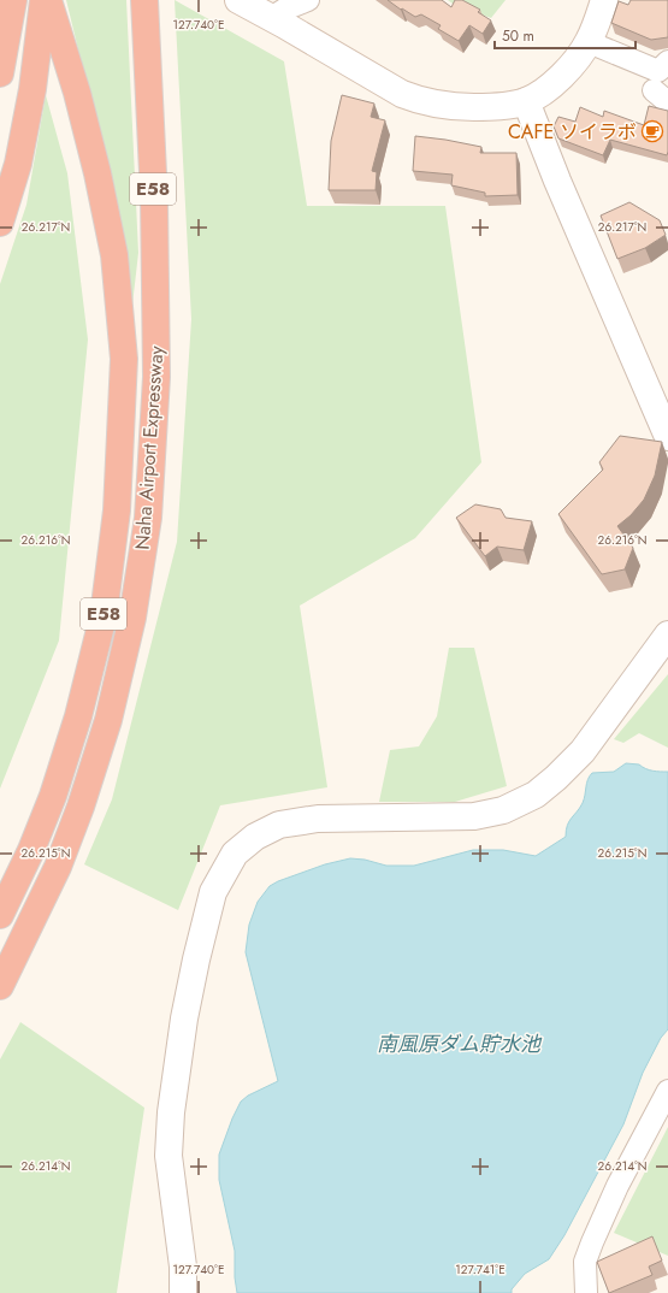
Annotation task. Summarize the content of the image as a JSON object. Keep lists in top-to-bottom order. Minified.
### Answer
{"streets":{"highway":["E58","Naha Airport Expressway"]},"water":["南風原ダム貯水池"],"places":{"cafe":["CAFE ソイラボ"]},"scale_bar":"50 m","coordinates":["127.740°E","26.217°N","26.216°N","26.215°N","26.214°N","127.741°E"]}
